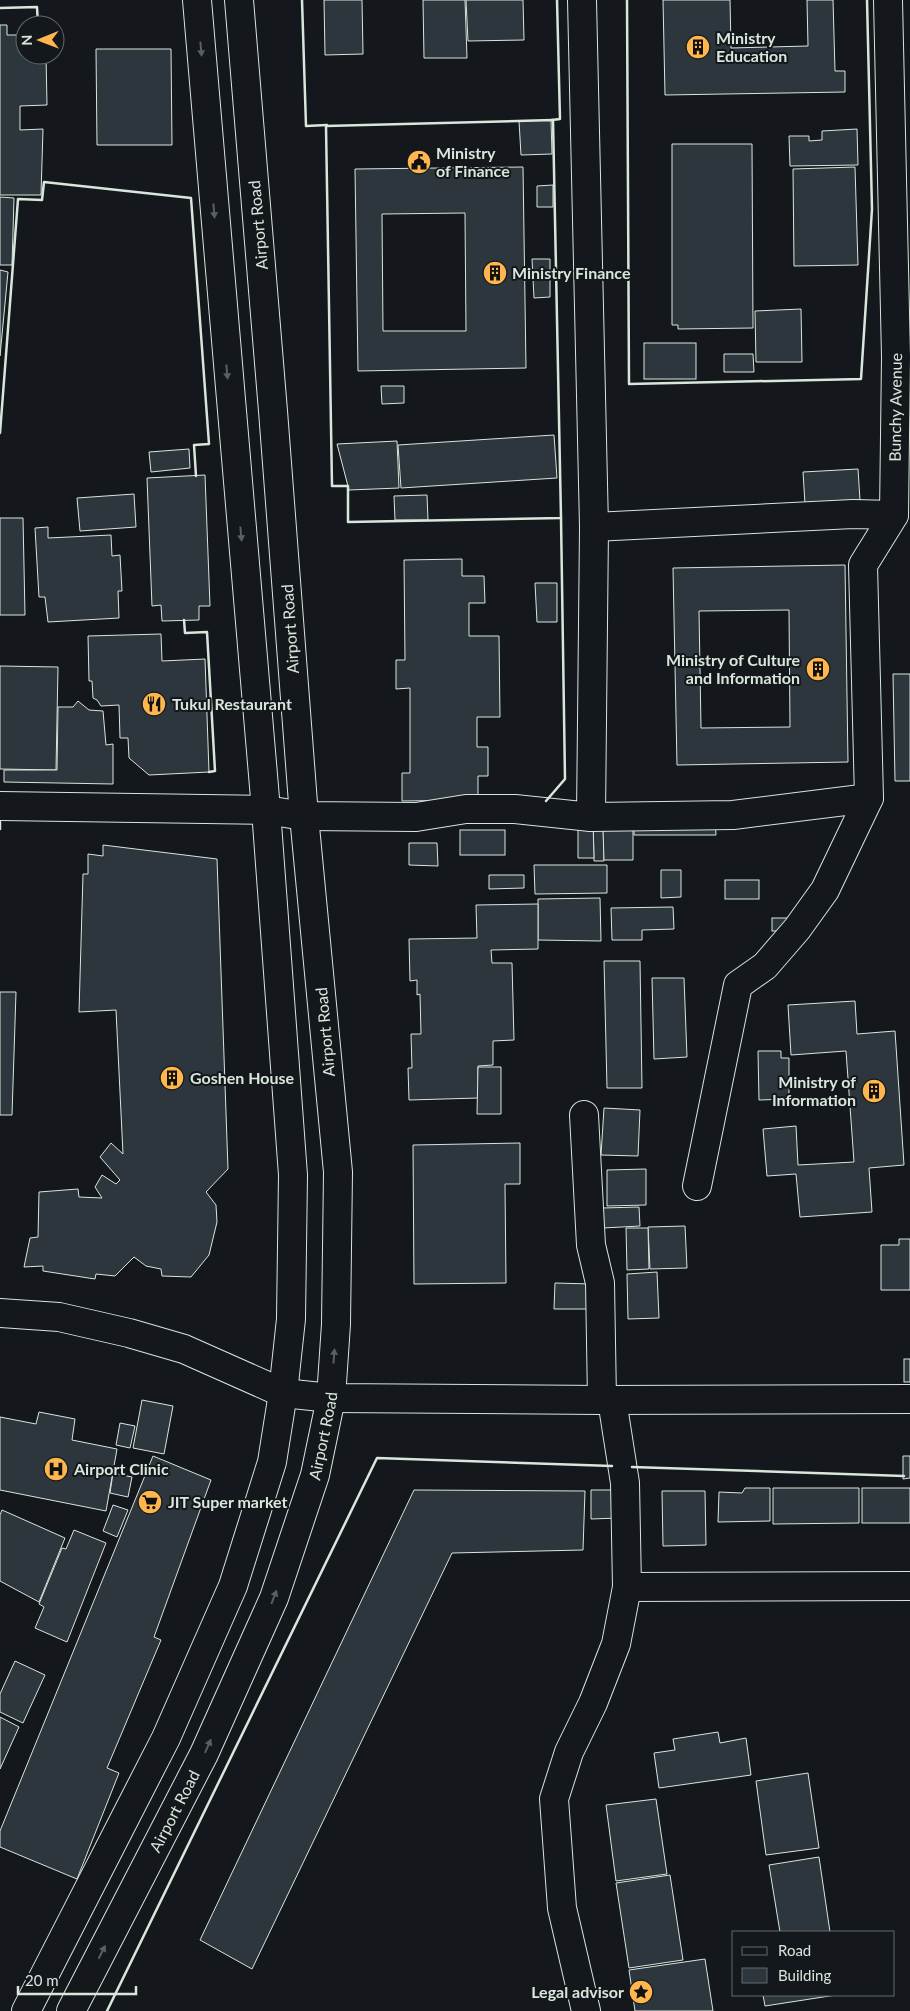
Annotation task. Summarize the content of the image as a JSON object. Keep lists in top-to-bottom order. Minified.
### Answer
{"streets":{"main road":["Airport Road","Bunchy Avenue"]},"places":{"building":["Ministry Education","Ministry Finance","Ministry of Culture and Information","Goshen House","Ministry of Information"],"public building":["Ministry of Finance"],"restaurant":["Tukul Restaurant"],"hospital":["Airport Clinic"],"supermarket":["JIT Super market"],"place":["Legal advisor"]},"legend":["Road","Building"],"scale_bar":"20 m","north":"left"}
